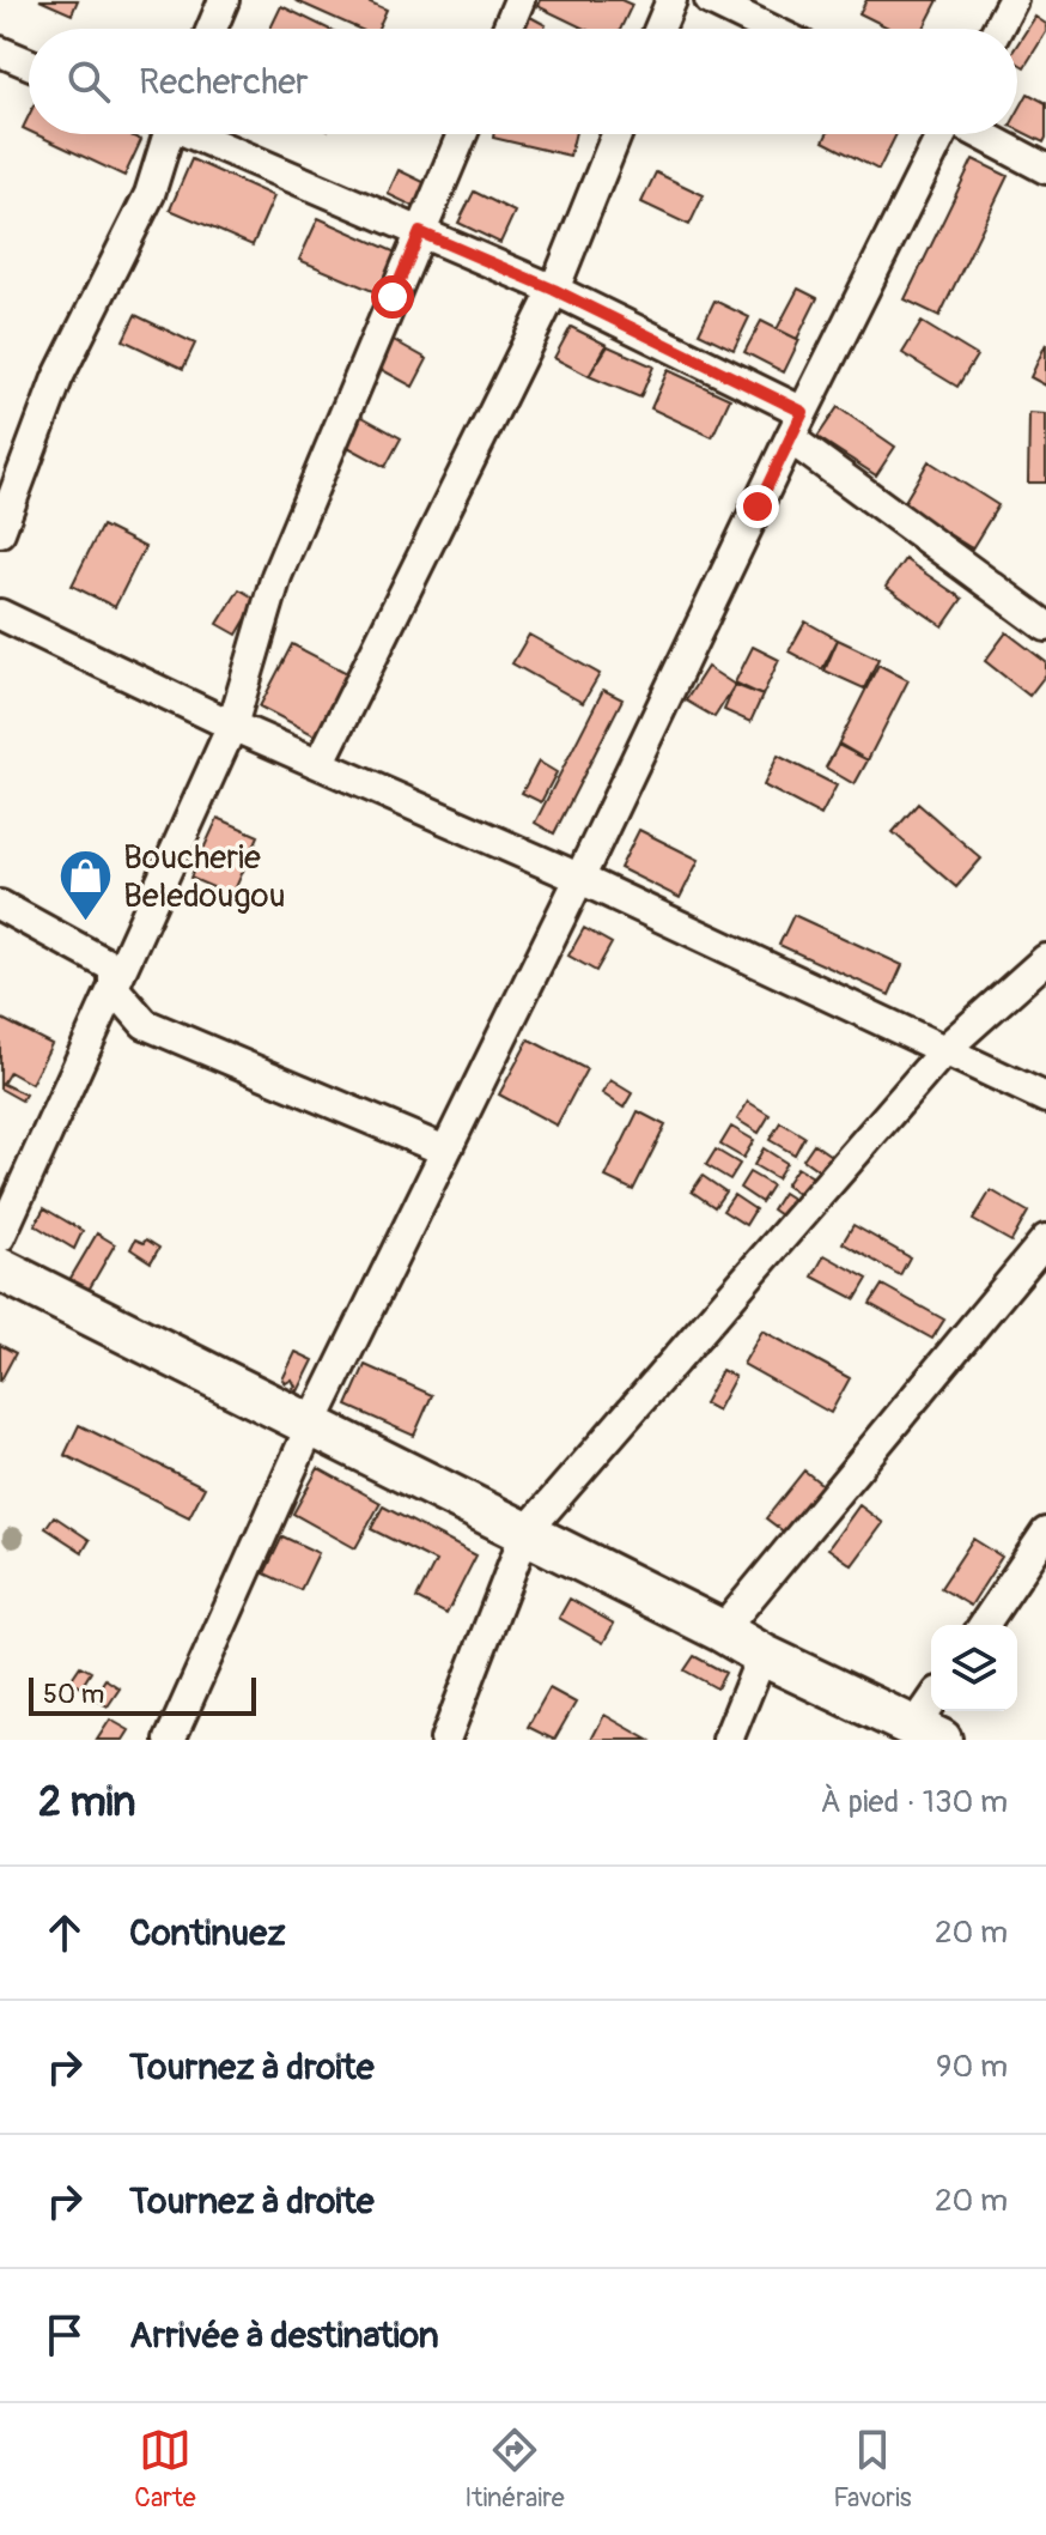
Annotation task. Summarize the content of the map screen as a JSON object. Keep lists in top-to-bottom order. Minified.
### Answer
{"places":{"shop":["Boucherie Beledougou"]},"scale_bar":"50 m","page":{"search":"Rechercher","scale":"50 m","heading":["2 min","À pied · 130 m"],"list":[["Continuez","20 m"],["Tournez à droite","90 m"],["Tournez à droite","20 m"],"Arrivée à destination"],"nav":["Carte","Itinéraire","Favoris"]}}
